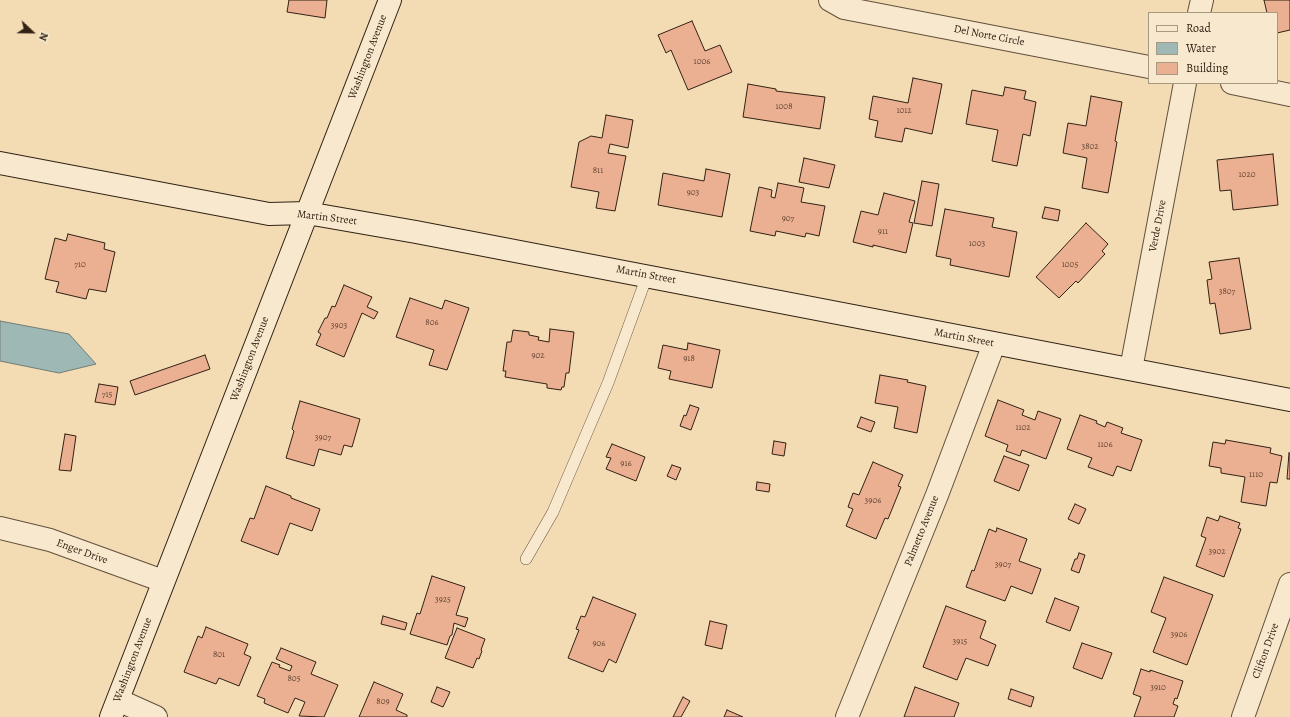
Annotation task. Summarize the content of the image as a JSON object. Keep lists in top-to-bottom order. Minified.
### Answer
{"streets":{"street":["Del Norte Circle","Washington Avenue","Martin Street","Verde Drive","Palmetto Avenue","Enger Drive","Clifton Drive"]},"crossings":[["Washington Avenue","Martin Street"],["Washington Avenue","Enger Drive"],["Martin Street","Verde Drive"],["Martin Street","Palmetto Avenue"]],"house_numbers":["1006","1008","1012","3802","811","1020","903","907","911","1003","710","1005","3807","806","3903","902","918","715","1102","3907","1106","916","1110","3906","3902","3907","3925","3906","3915","906","801","805","3910","809"],"legend":["Road","Water","Building"],"north":"right"}
